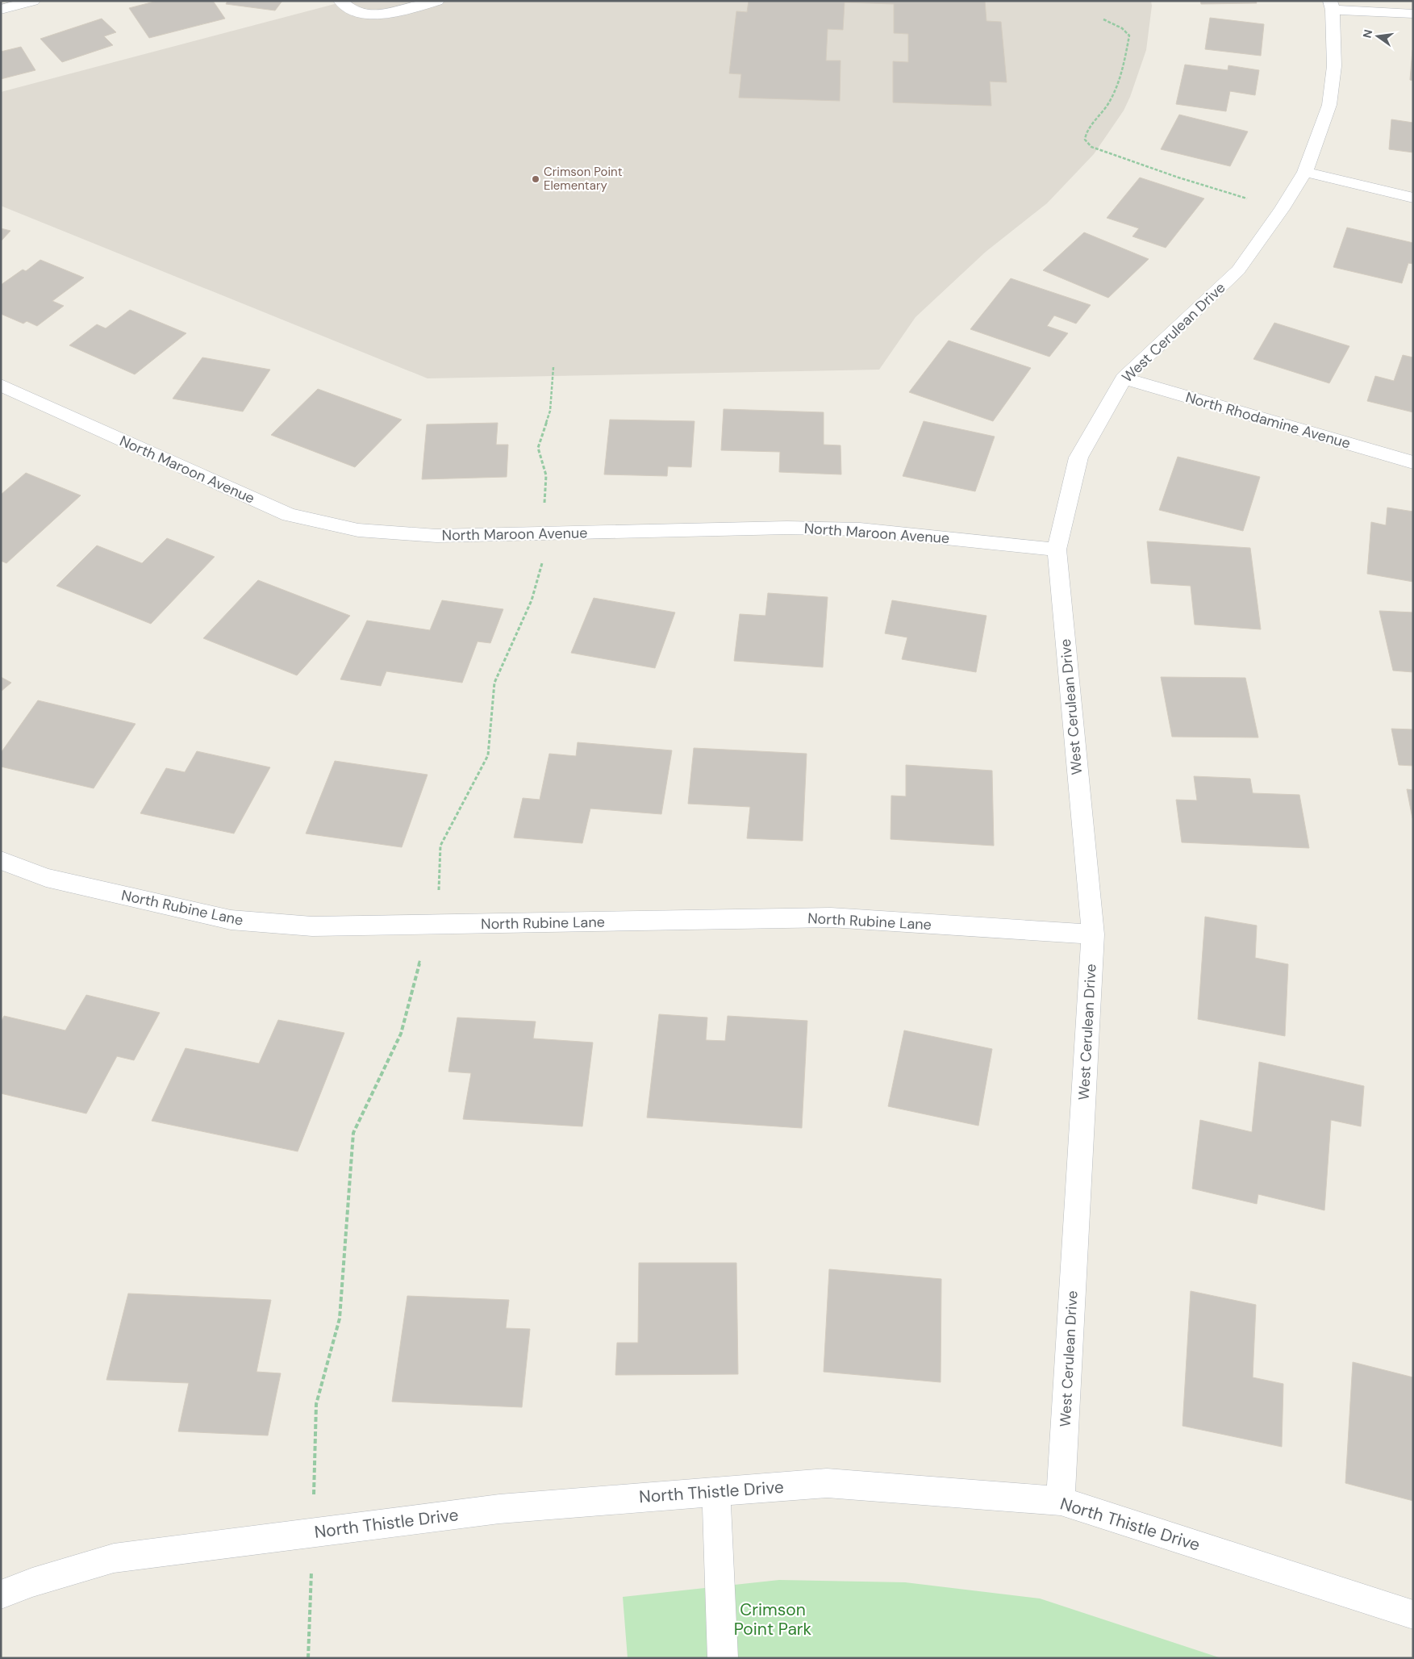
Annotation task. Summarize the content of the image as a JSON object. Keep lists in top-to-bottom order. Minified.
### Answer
{"streets":{"street":["West Cerulean Drive","North Rhodamine Avenue","North Maroon Avenue","North Rubine Lane","North Thistle Drive"]},"crossings":[["West Cerulean Drive","North Rhodamine Avenue"],["West Cerulean Drive","North Maroon Avenue"],["West Cerulean Drive","North Rubine Lane"],["West Cerulean Drive","North Thistle Drive"]],"parks":["Crimson Point Park"],"places":["Crimson Point Elementary"],"north":"left"}
